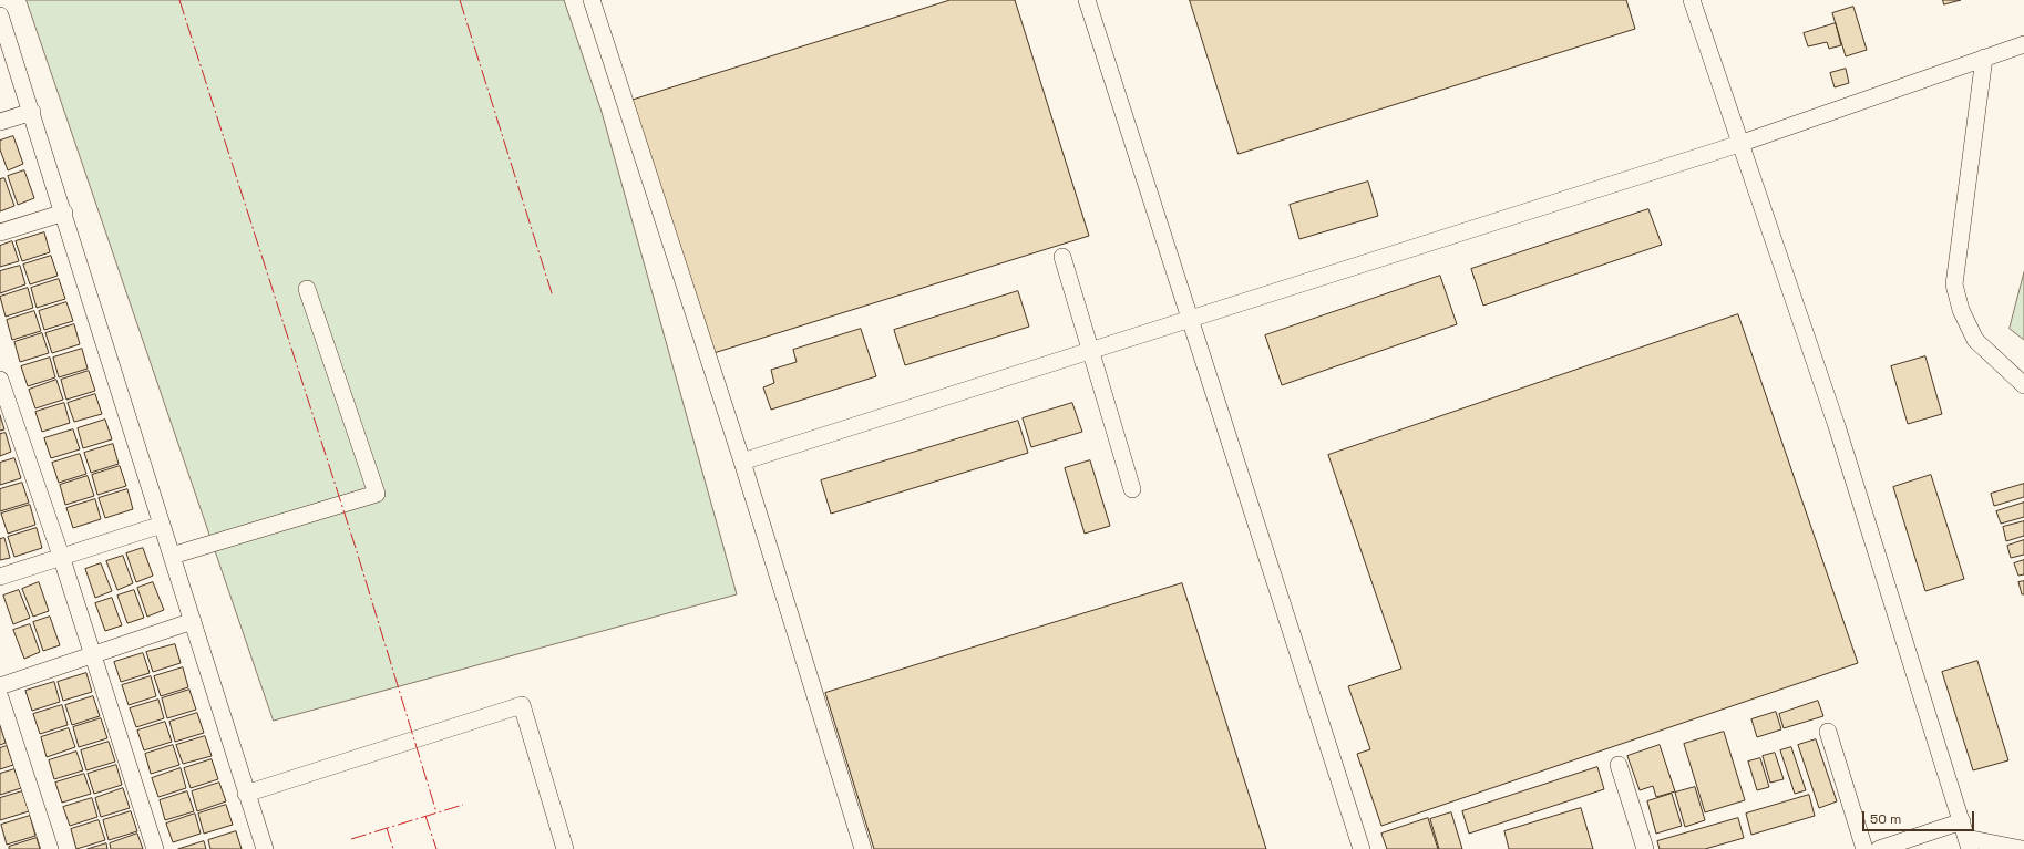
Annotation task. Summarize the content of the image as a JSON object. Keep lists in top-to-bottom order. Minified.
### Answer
{"scale_bar":"50 m"}
